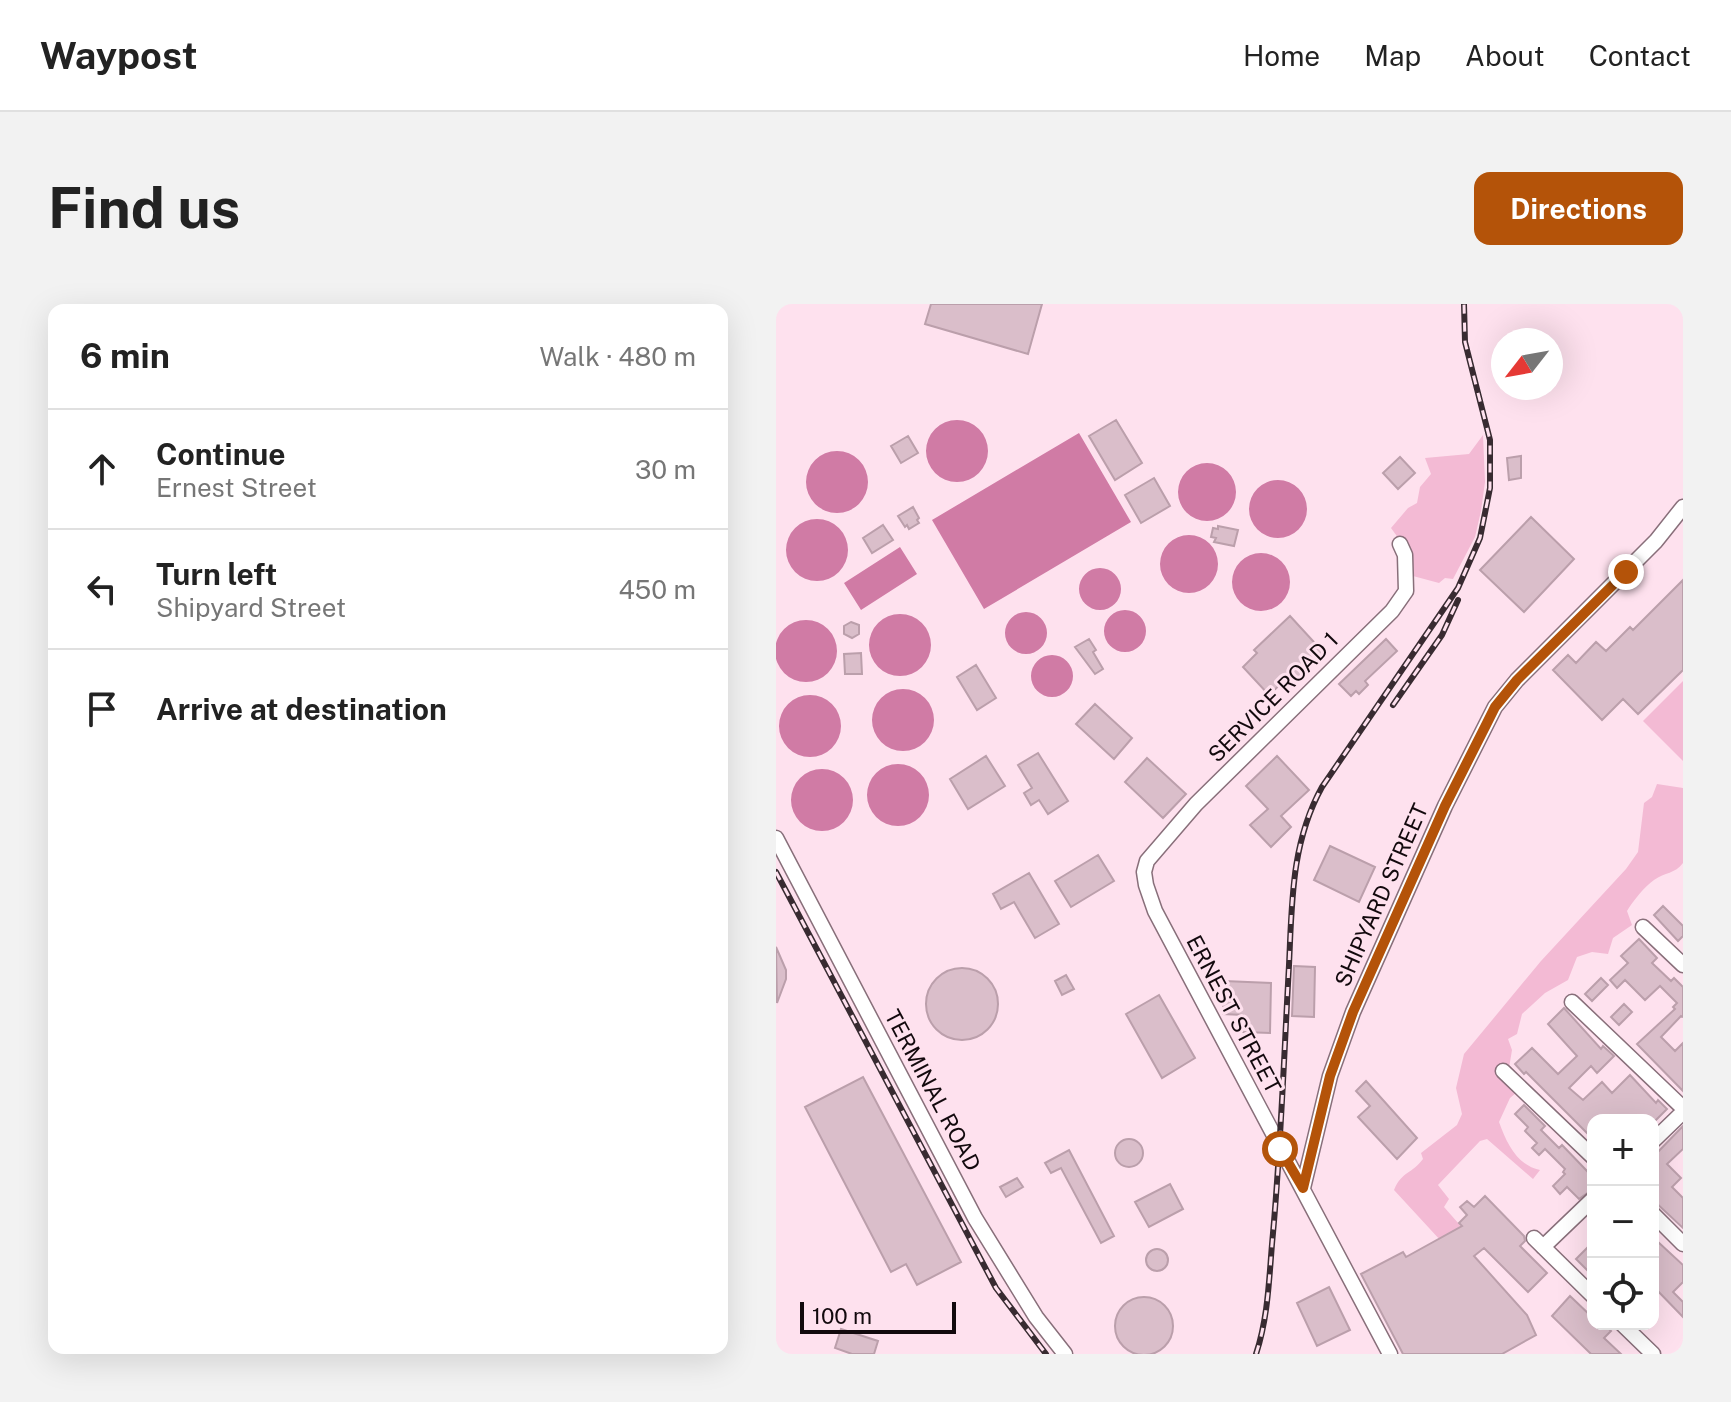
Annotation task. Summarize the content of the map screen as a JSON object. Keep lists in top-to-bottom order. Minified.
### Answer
{"streets":{"street":["SERVICE ROAD 1","SHIPYARD STREET","ERNEST STREET","TERMINAL ROAD"]},"crossings":[["SERVICE ROAD 1","ERNEST STREET"],["SHIPYARD STREET","ERNEST STREET"]],"scale_bar":"100 m","north":"bottom left","page":{"header":"Waypost","nav":["Home","Map","About","Contact"],"buttons":"Directions","title":"Find us","heading":["6 min","Walk · 480 m"],"list":[["Continue","Ernest Street","30 m"],["Turn left","Shipyard Street","450 m"],"Arrive at destination"],"map_buttons":["+","−"],"scale":"100 m"}}
